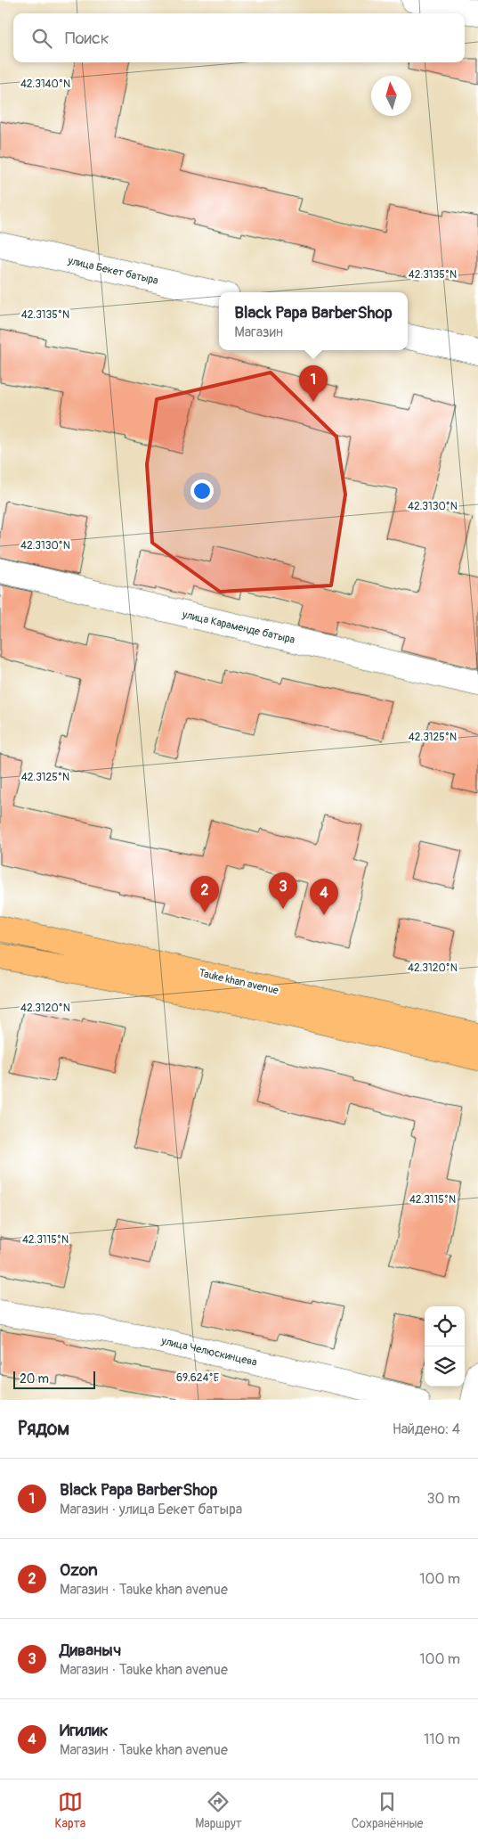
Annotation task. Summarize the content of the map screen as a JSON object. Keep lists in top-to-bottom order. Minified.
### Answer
{"streets":{"main road":["Tauke khan avenue"],"street":["улица Бекет батыра","улица Караменде батыра","улица Челюскинцева"]},"scale_bar":"20 m","north":"top","page":{"search":"Поиск","popup":["Black Papa BarberShop","Магазин"],"pins":["1","3","2","4"],"scale":"20 m","heading":["Рядом","Найдено: 4"],"list":[{"mark":"1","name":"Black Papa BarberShop","note":"Магазин · улица Бекет батыра","value":"30 m"},{"mark":"2","name":"Ozon","note":"Магазин · Tauke khan avenue","value":"100 m"},{"mark":"3","name":"Диваныч","note":"Магазин · Tauke khan avenue","value":"100 m"},{"mark":"4","name":"Игилик","note":"Магазин · Tauke khan avenue","value":"110 m"}],"nav":["Карта","Маршрут","Сохранённые"]},"coordinates":["42.3140°N","42.3135°N","42.3130°N","42.3125°N","42.3120°N","42.3115°N","69.624°E"]}
